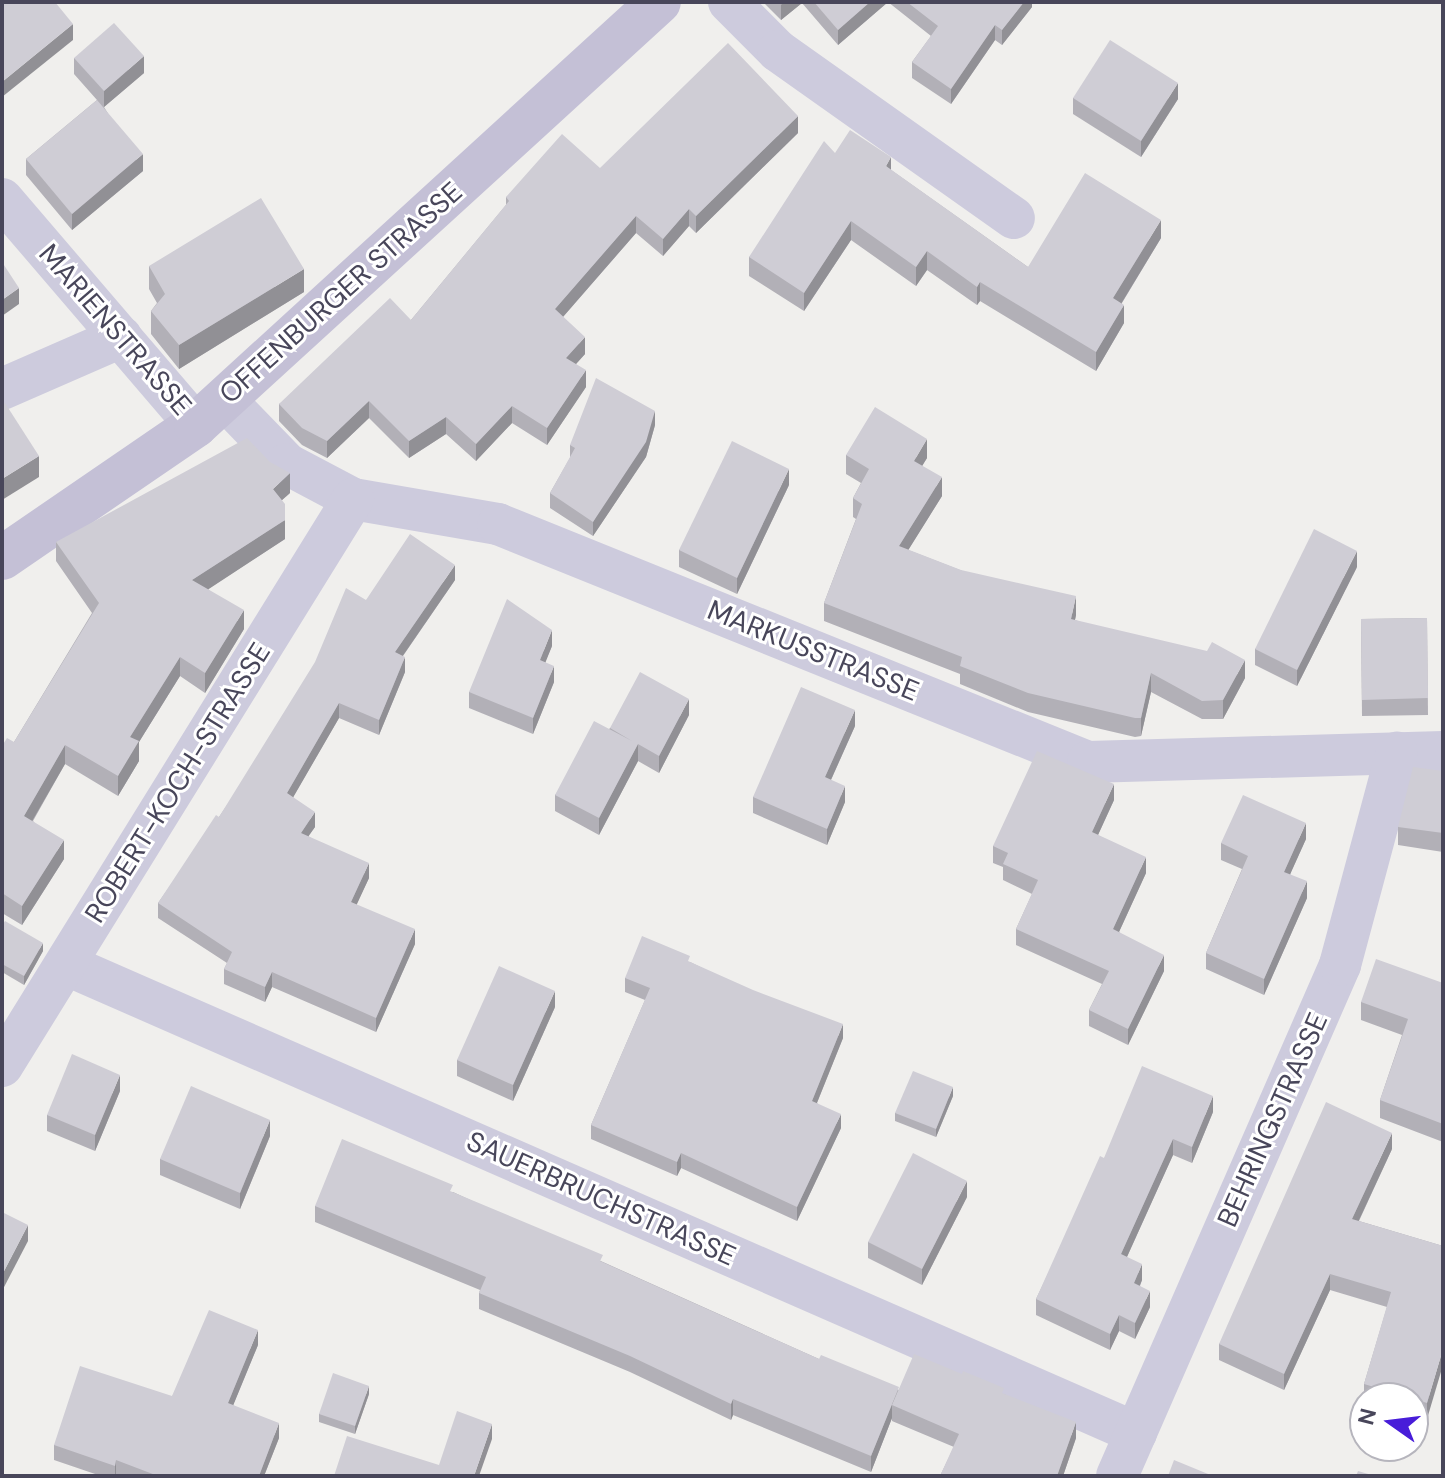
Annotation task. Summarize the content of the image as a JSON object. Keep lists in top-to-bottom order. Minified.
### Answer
{"streets":{"street":["OFFENBURGER STRASSE","MARIENSTRASSE","MARKUSSTRASSE","ROBERT-KOCH-STRASSE","BEHRINGSTRASSE","SAUERBRUCHSTRASSE"]},"crossings":[["OFFENBURGER STRASSE","MARIENSTRASSE"],["OFFENBURGER STRASSE","MARKUSSTRASSE"],["MARIENSTRASSE","MARKUSSTRASSE"],["MARKUSSTRASSE","ROBERT-KOCH-STRASSE"],["MARKUSSTRASSE","BEHRINGSTRASSE"],["ROBERT-KOCH-STRASSE","SAUERBRUCHSTRASSE"],["BEHRINGSTRASSE","SAUERBRUCHSTRASSE"]],"north":"left"}
